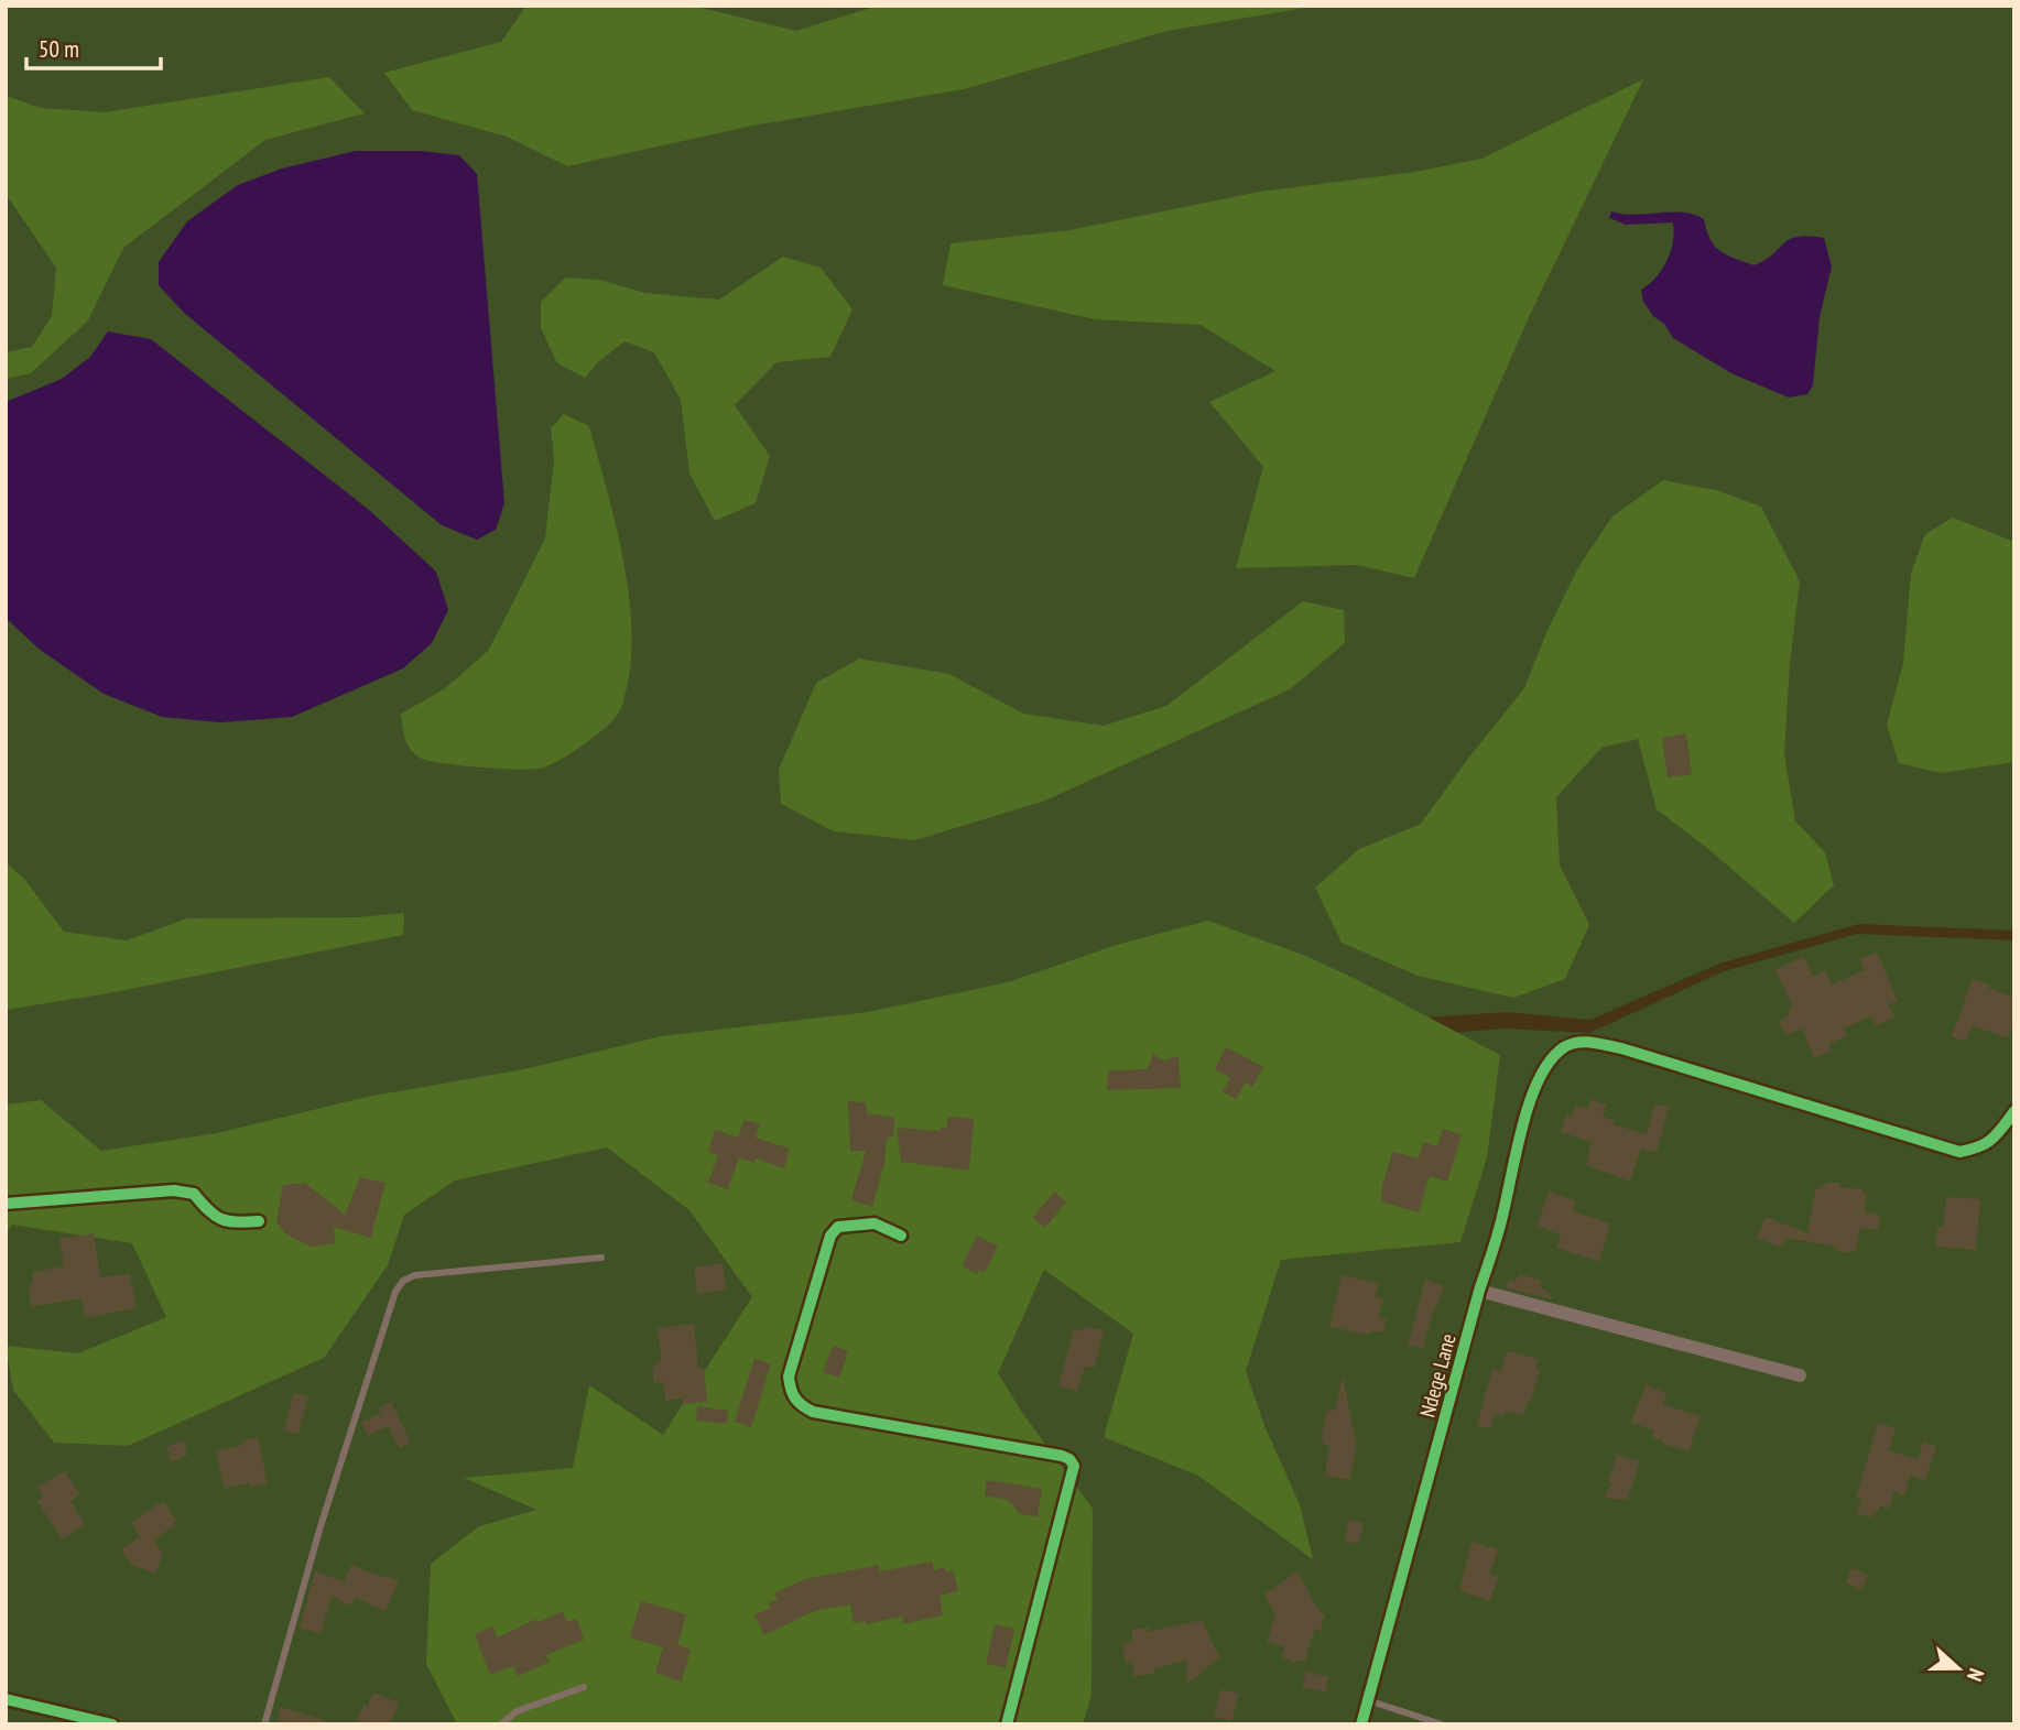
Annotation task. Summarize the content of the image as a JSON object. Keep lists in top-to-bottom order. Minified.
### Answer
{"streets":{"street":["Ndege Lane"]},"scale_bar":"50 m","north":"right"}
